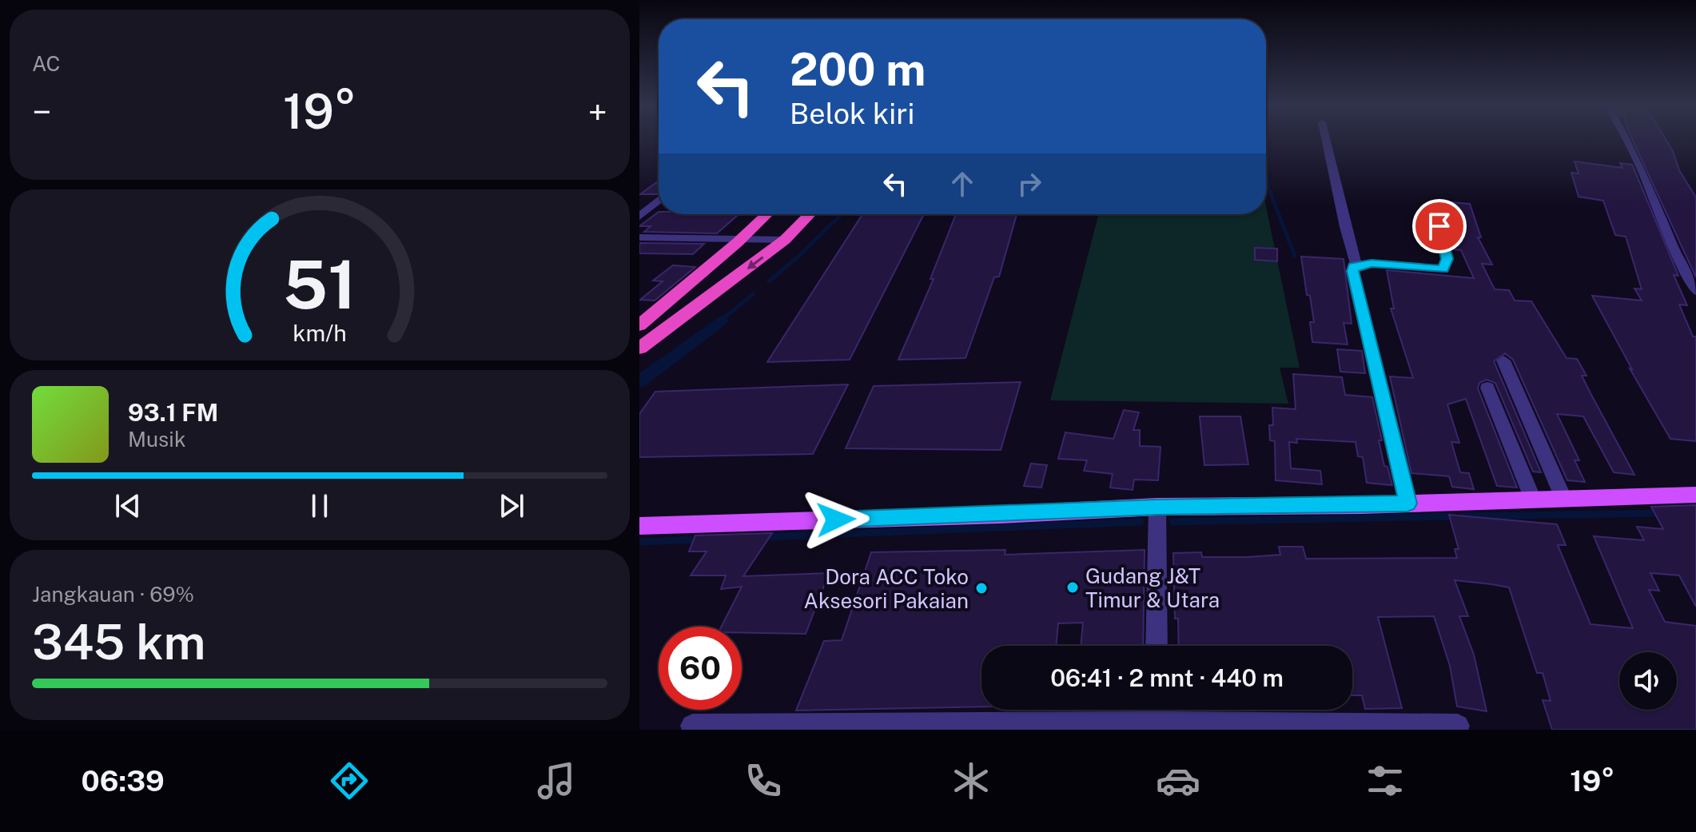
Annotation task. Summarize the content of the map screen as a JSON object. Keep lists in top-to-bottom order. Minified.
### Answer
{"places":["Gudang J&T Timur & Utara","Dora ACC Toko Aksesori Pakaian"],"page":{"tile":["AC",["Jangkauan · 69%","345 km"]],"turn":["200 m","Belok kiri"],"heat":["−","19°","+"],"song":["93.1 FM","Musik"],"limit":"60","trip":"06:41 · 2 mnt · 440 m","tabs":["06:39","19°"],"gauge":["51","km/h"]}}
